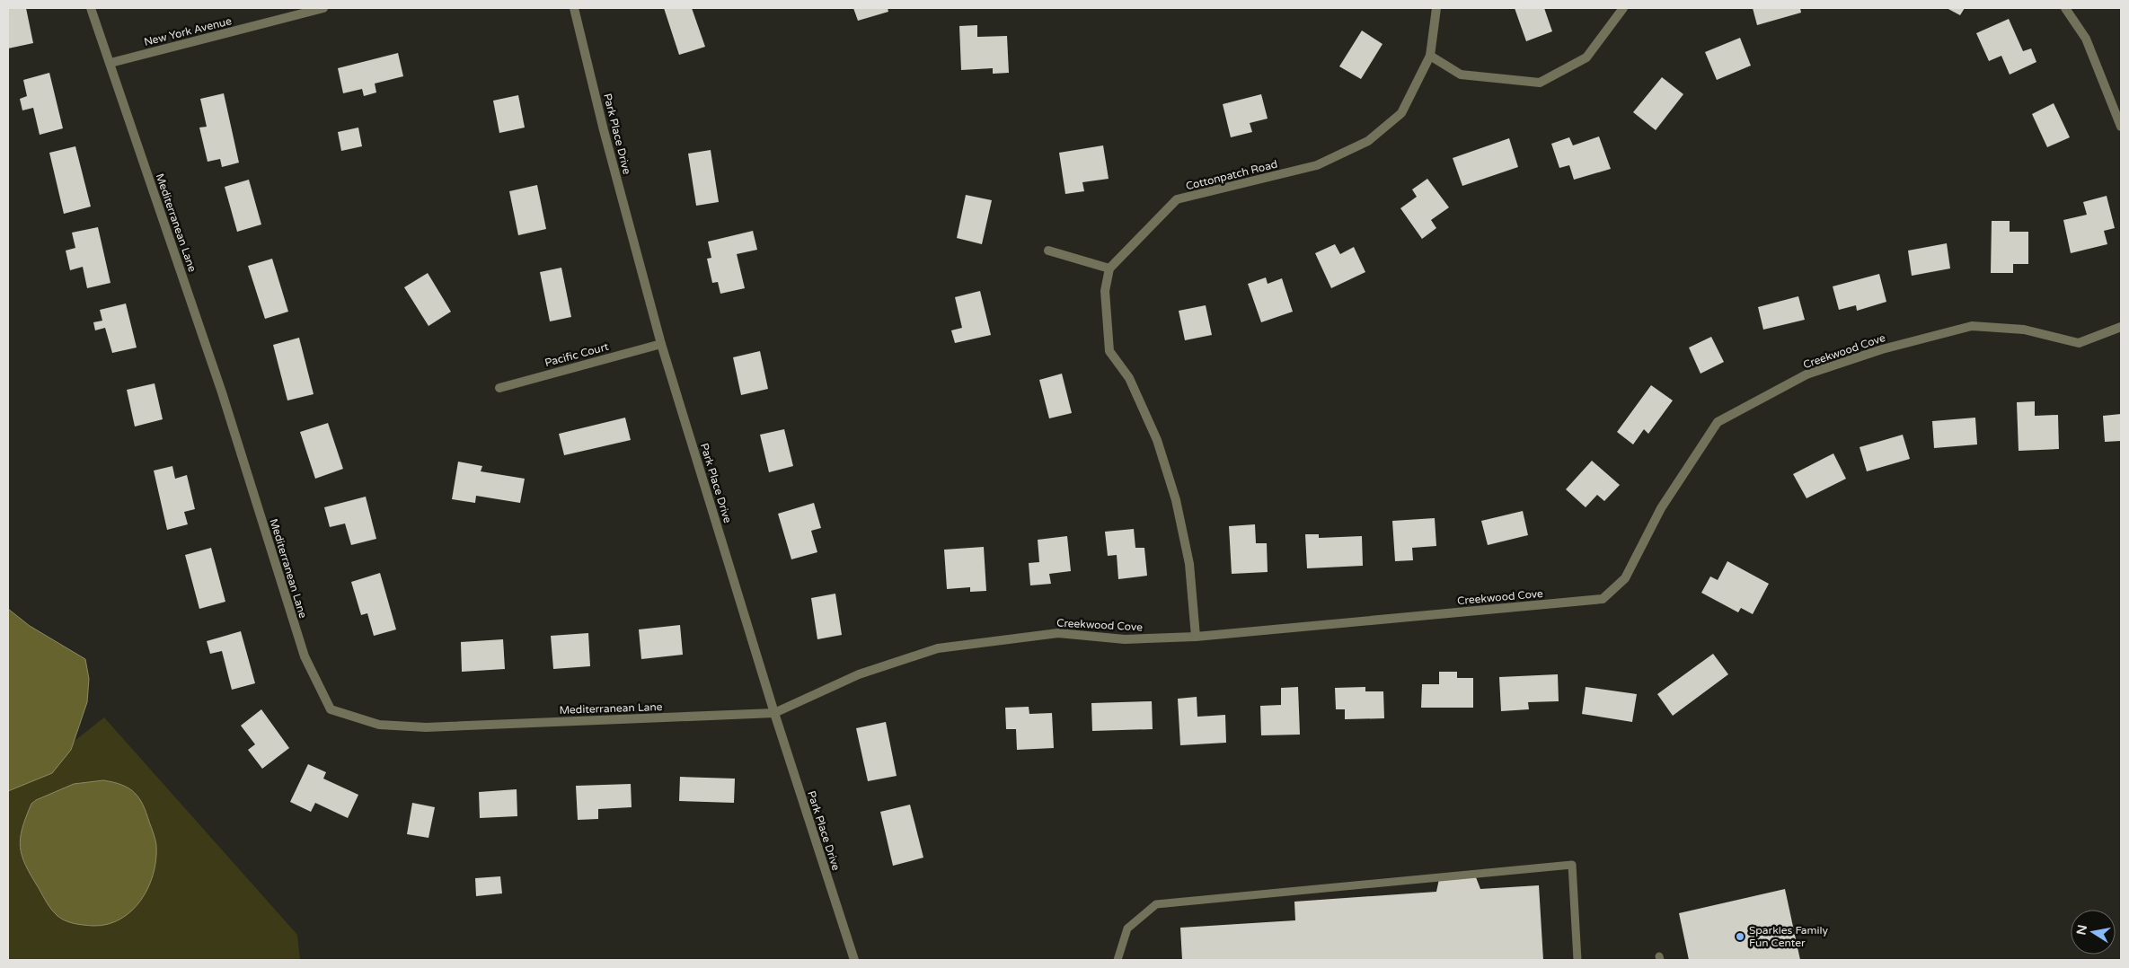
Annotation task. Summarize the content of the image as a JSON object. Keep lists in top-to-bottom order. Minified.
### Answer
{"streets":{"street":["New York Avenue","Park Place Drive","Cottonpatch Road","Mediterranean Lane","Creekwood Cove","Pacific Court"]},"crossings":[["New York Avenue","Mediterranean Lane"],["Park Place Drive","Mediterranean Lane"],["Park Place Drive","Creekwood Cove"],["Park Place Drive","Pacific Court"],["Mediterranean Lane","Creekwood Cove"]],"places":["Sparkles Family Fun Center"],"north":"left"}
